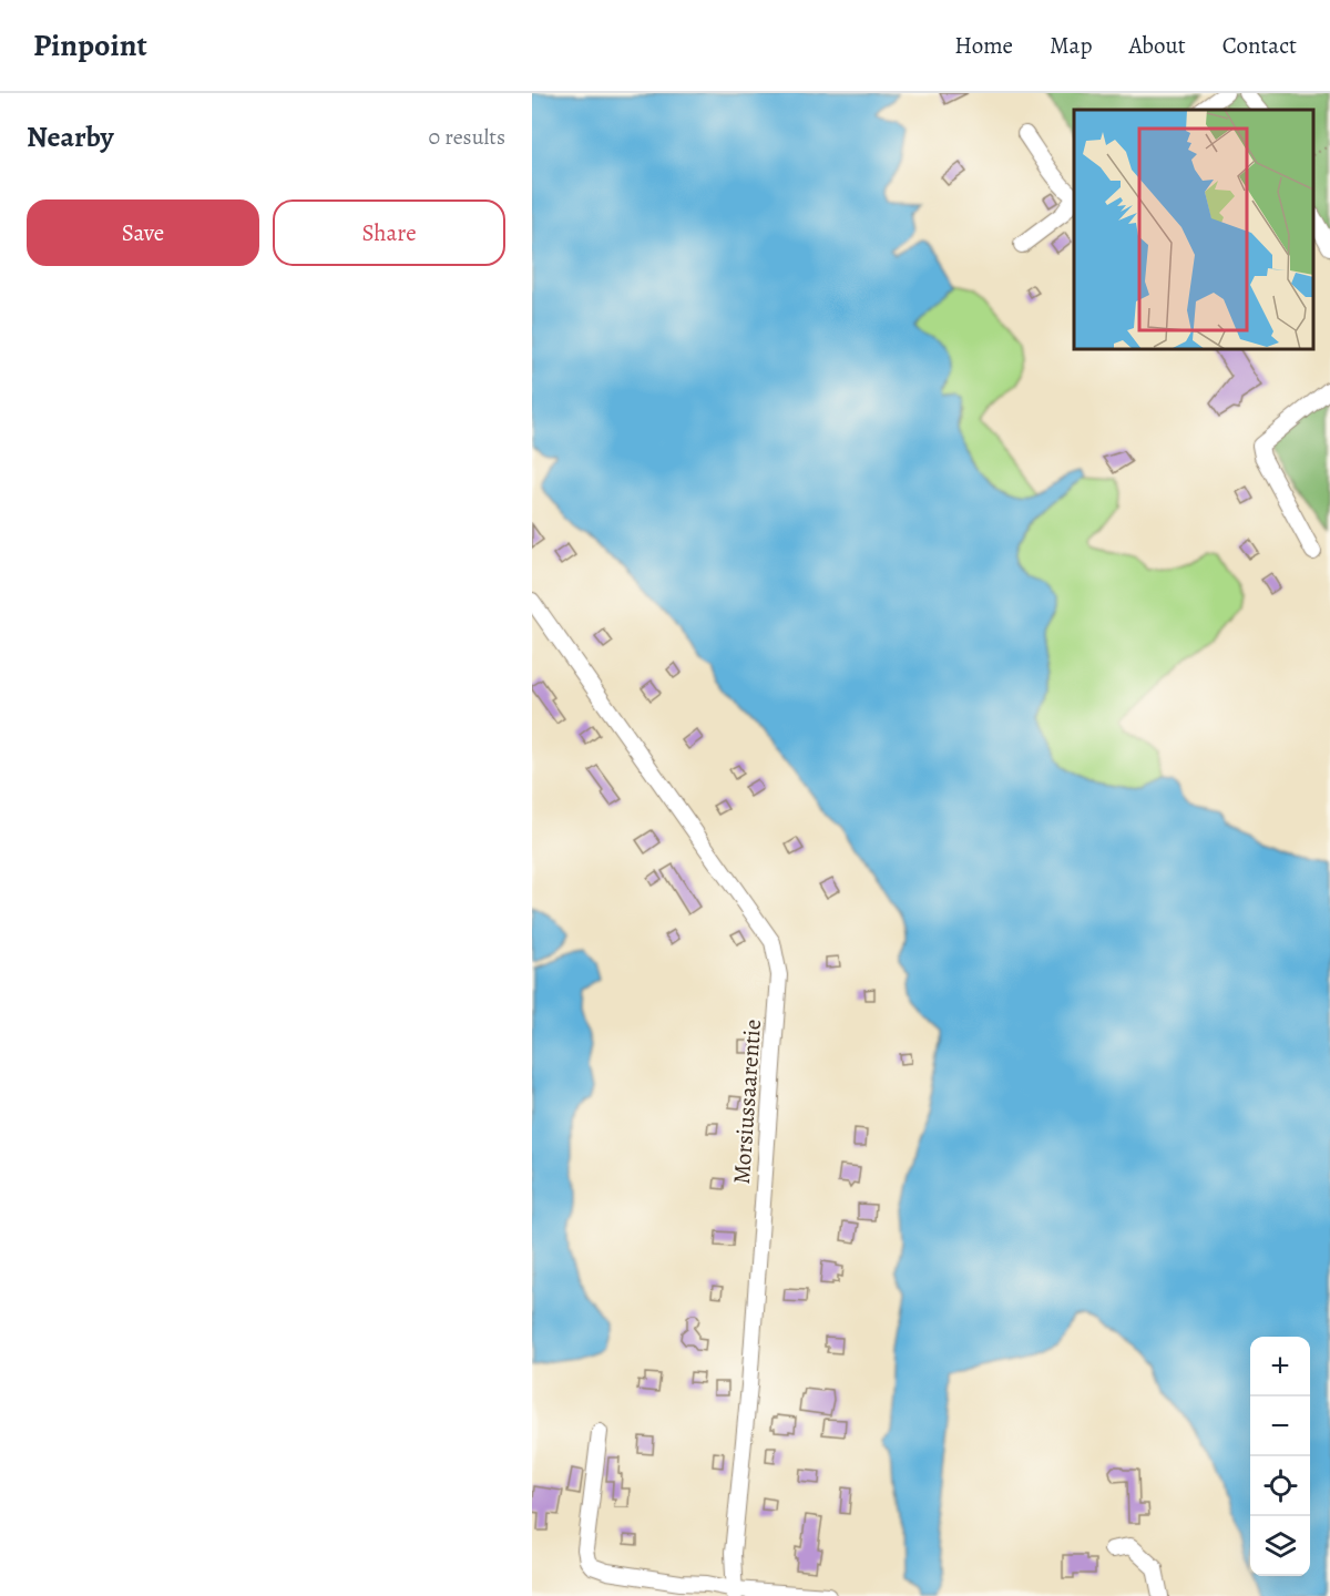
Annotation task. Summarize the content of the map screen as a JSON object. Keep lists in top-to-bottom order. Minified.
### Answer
{"streets":{"street":["Morsiussaarentie"]},"page":{"header":"Pinpoint","nav":["Home","Map","About","Contact"],"heading":["Nearby","0 results"],"buttons":["Save","Share"],"map_buttons":["+","−"]}}
